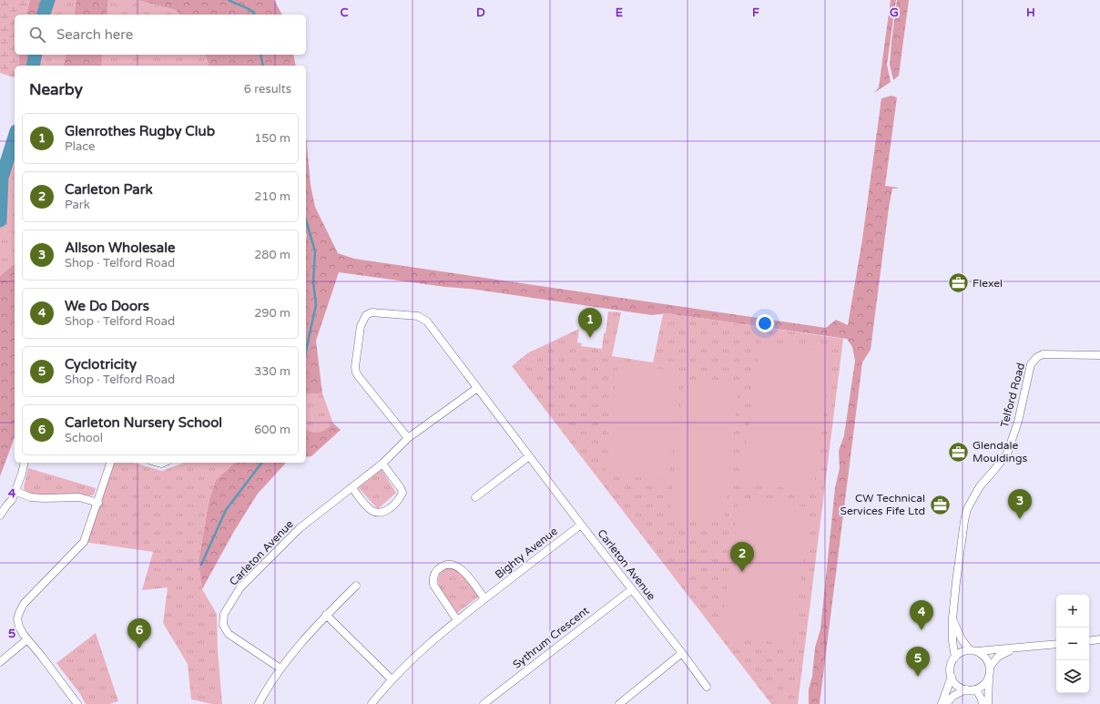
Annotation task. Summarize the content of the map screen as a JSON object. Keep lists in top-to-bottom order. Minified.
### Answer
{"streets":{"street":["Telford Road","Carleton Avenue","Bighty Avenue","Sythrum Crescent"]},"crossings":[["Carleton Avenue","Bighty Avenue"],["Carleton Avenue","Sythrum Crescent"]],"places":{"office":["Flexel","Glendale Mouldings","CW Technical Services Fife Ltd"]},"page":{"search":"Search here","heading":["Nearby","6 results"],"list":[{"mark":"1","name":"Glenrothes Rugby Club","note":"Place","value":"150 m"},{"mark":"2","name":"Carleton Park","note":"Park","value":"210 m"},{"mark":"3","name":"Allson Wholesale","note":"Shop · Telford Road","value":"280 m"},{"mark":"4","name":"We Do Doors","note":"Shop · Telford Road","value":"290 m"},{"mark":"5","name":"Cyclotricity","note":"Shop · Telford Road","value":"330 m"},{"mark":"6","name":"Carleton Nursery School","note":"School","value":"600 m"}],"pins":["1","3","2","4","6","5"],"map_buttons":["+","−"]},"grid":{"columns":["C","D","E","F","G","H"],"rows":["4","5"]}}
